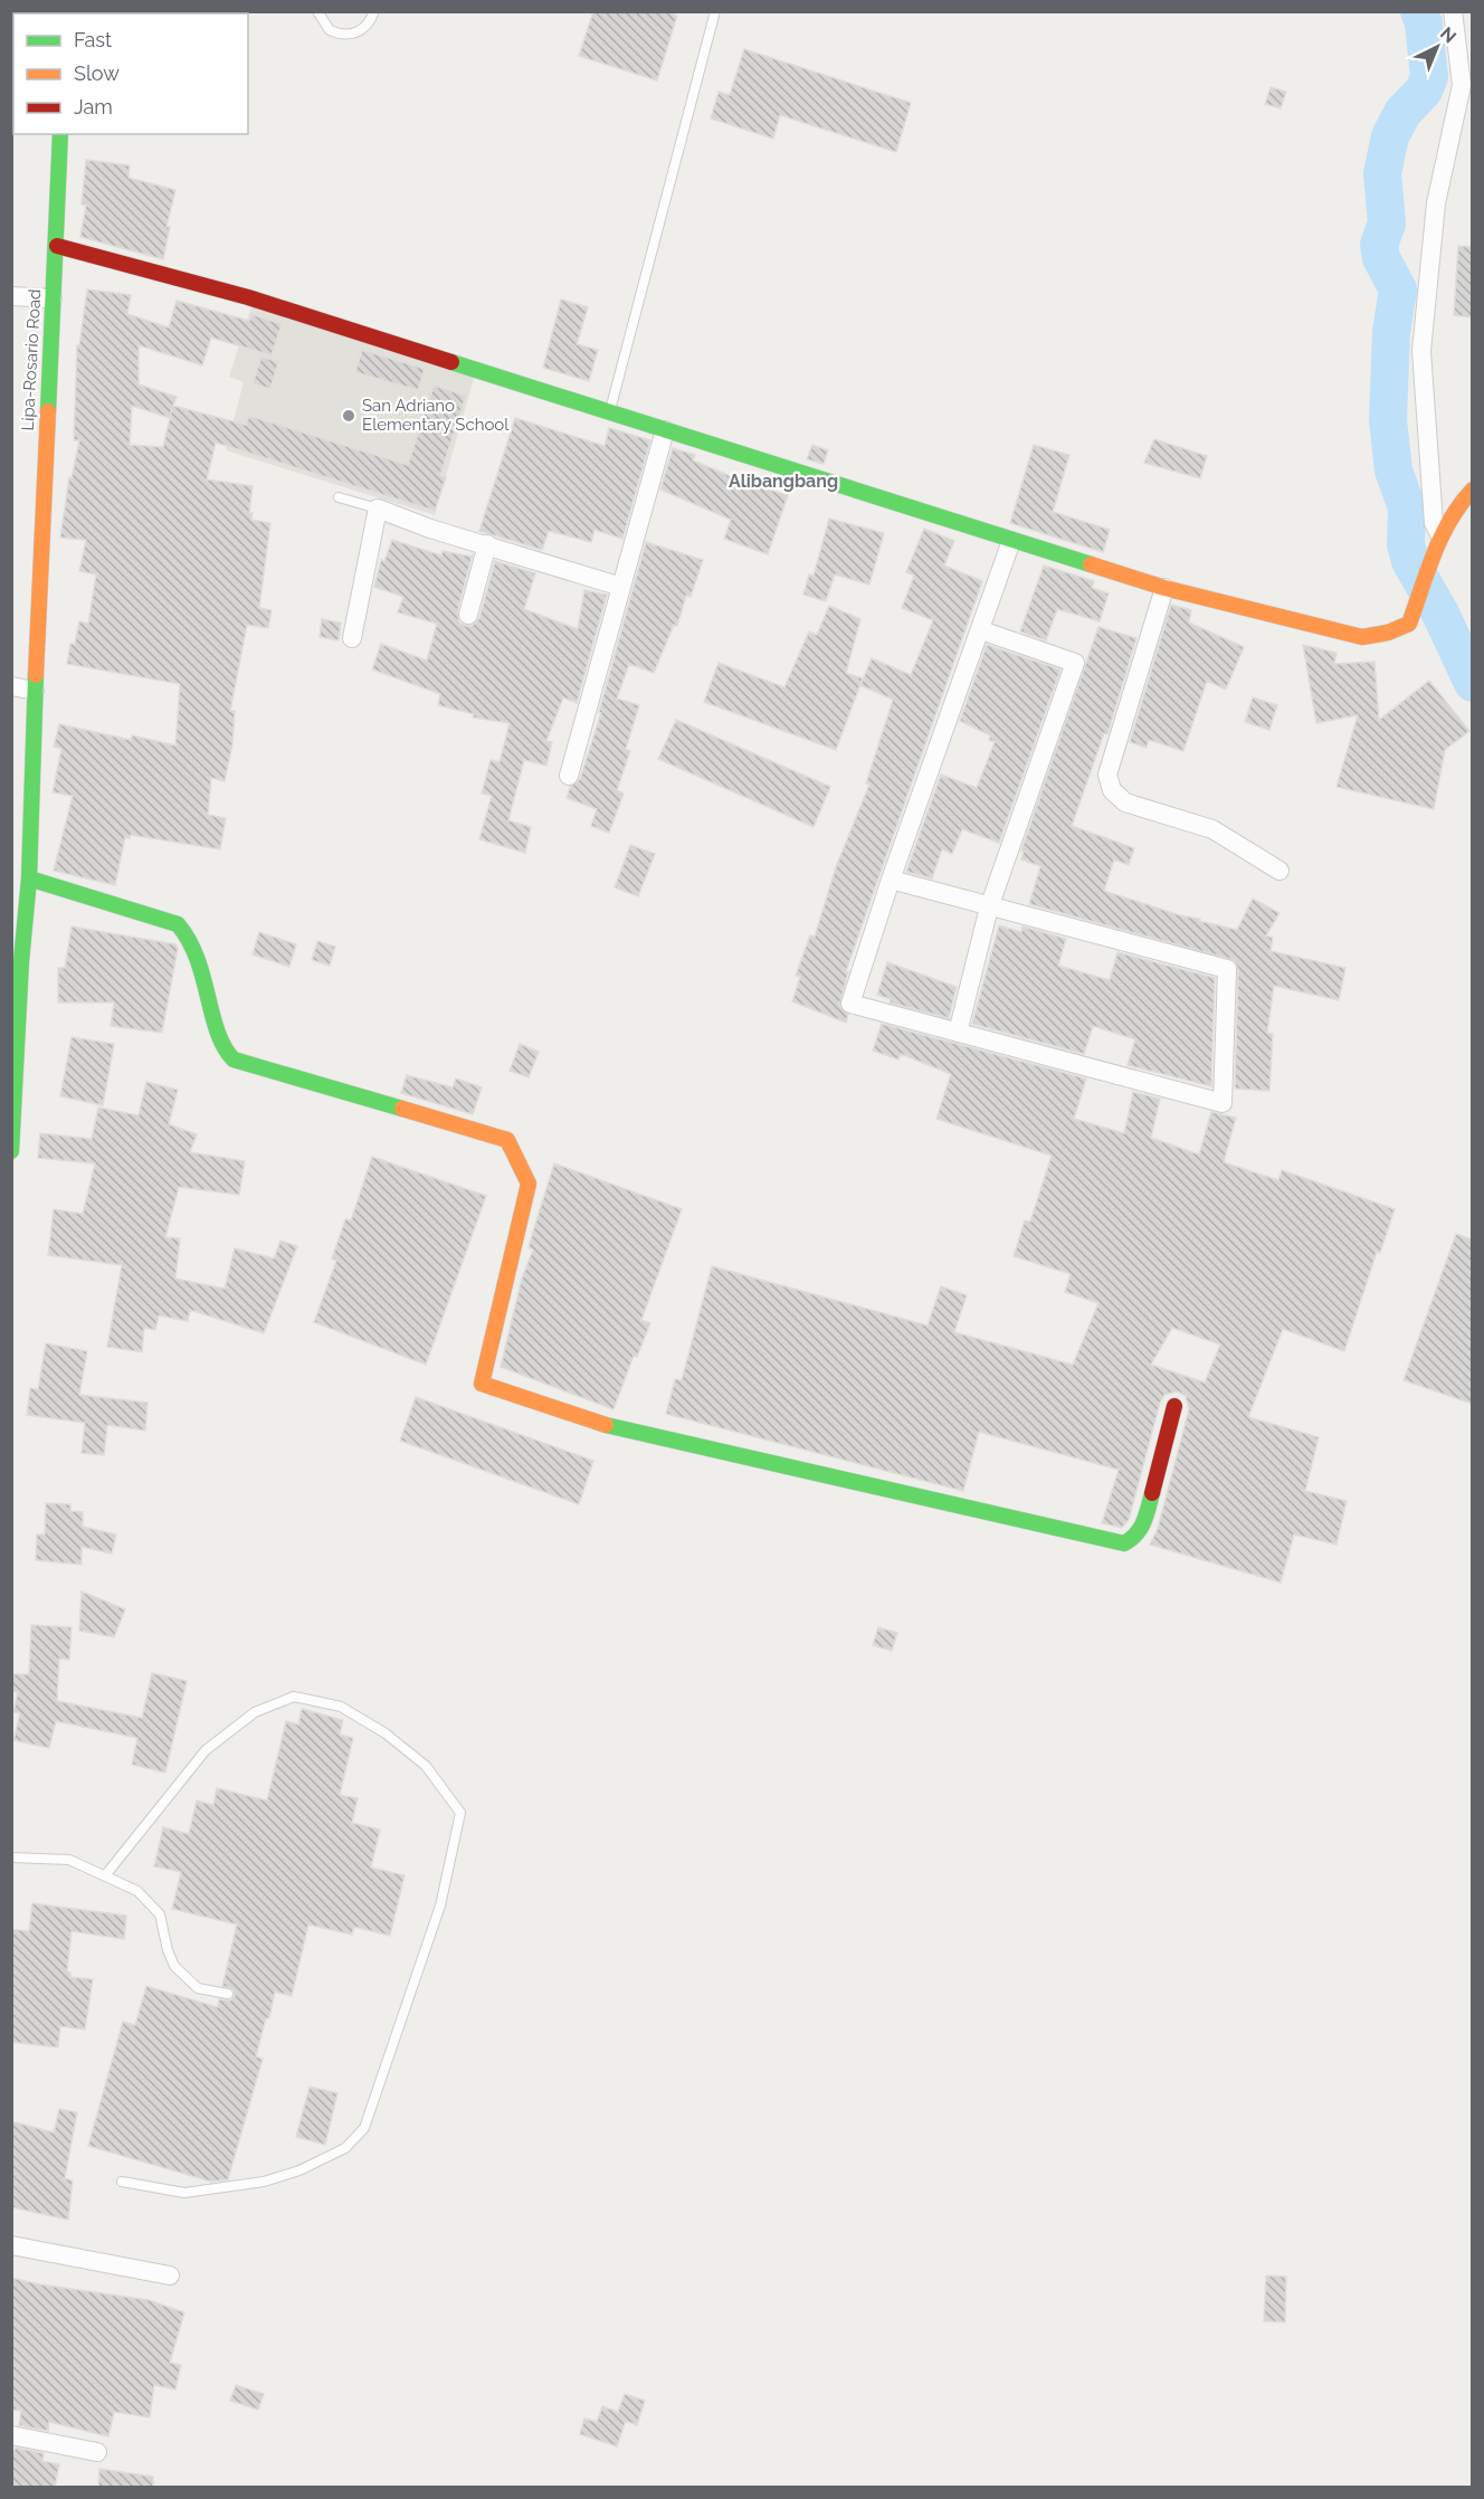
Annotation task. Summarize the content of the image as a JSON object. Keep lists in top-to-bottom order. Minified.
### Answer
{"streets":{"street":["Lipa-Rosario Road"]},"districts":["Alibangbang"],"places":["San Adriano Elementary School"],"legend":["Fast","Slow","Jam"],"north":"top right"}
